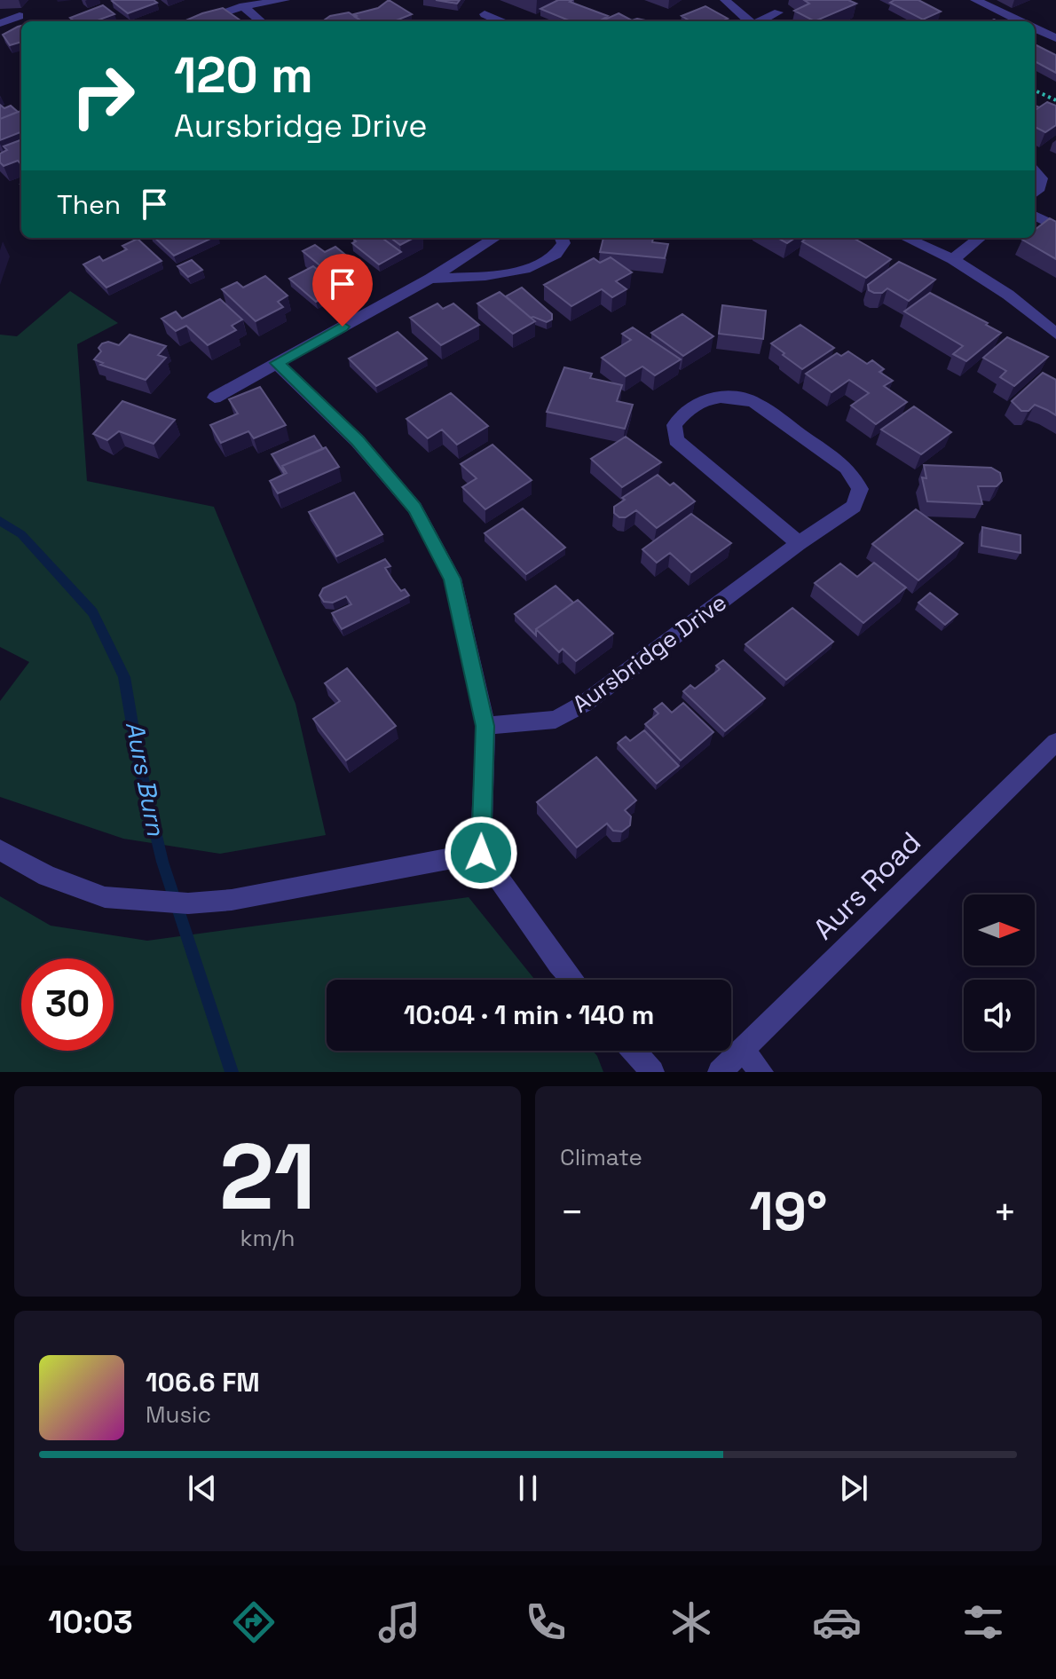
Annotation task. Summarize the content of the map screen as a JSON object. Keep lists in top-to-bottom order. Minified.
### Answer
{"streets":{"street":["Aursbridge Drive","Aurs Road"]},"water":["Aurs Burn"],"north":"right","page":{"turn":["120 m","Aursbridge Drive"],"then":"Then","limit":"30","trip":"10:04 · 1 min · 140 m","tile":[["21","km/h"],"Climate"],"heat":["−","19°","+"],"song":["106.6 FM","Music"],"tabs":"10:03"}}
